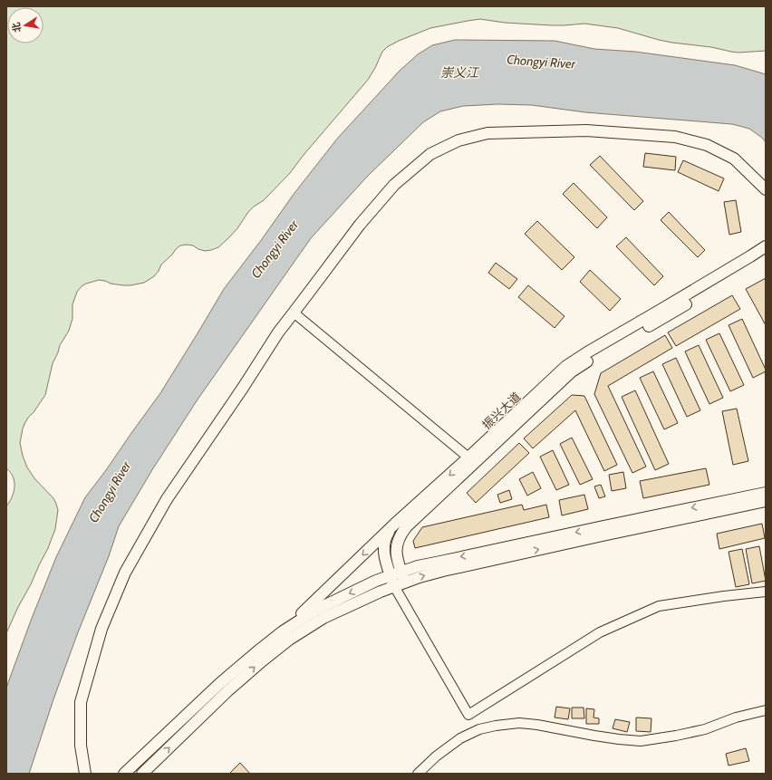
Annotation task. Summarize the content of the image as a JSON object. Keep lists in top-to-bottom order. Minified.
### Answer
{"streets":{"main road":["振兴大道"]},"water":["Chongyi River","崇义江"],"north":"left"}
